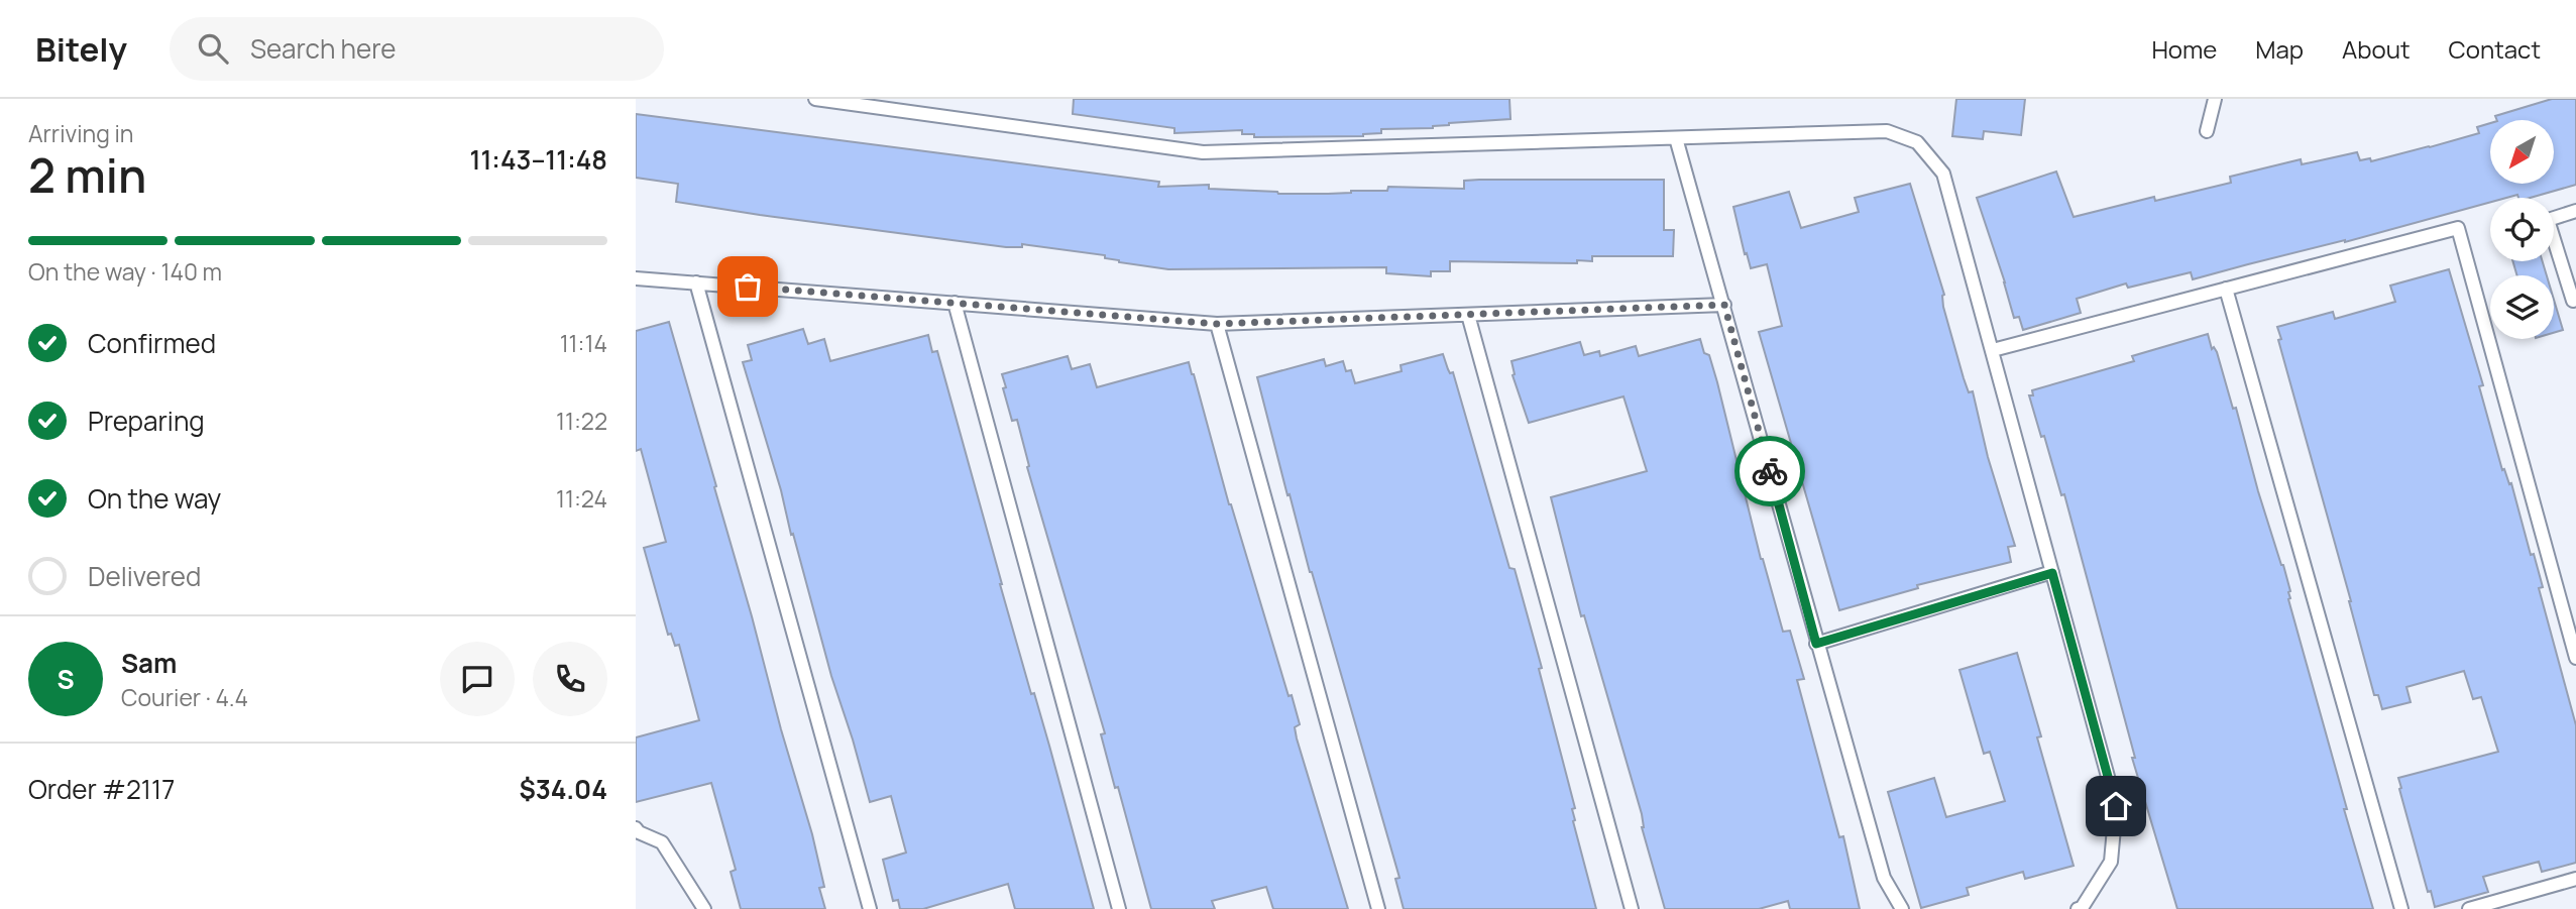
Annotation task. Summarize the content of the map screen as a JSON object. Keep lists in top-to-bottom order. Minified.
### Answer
{"north":"bottom left","page":{"header":"Bitely","search":"Search here","nav":["Home","Map","About","Contact"],"heading":["2 min","Arriving in","11:43–11:48"],"panel":["Sam","Courier · 4.4","Order #2117","$34.04"],"bar":"On the way · 140 m","list":[["Confirmed","11:14"],["Preparing","11:22"],["On the way","11:24"],"Delivered"],"round":"S"}}
